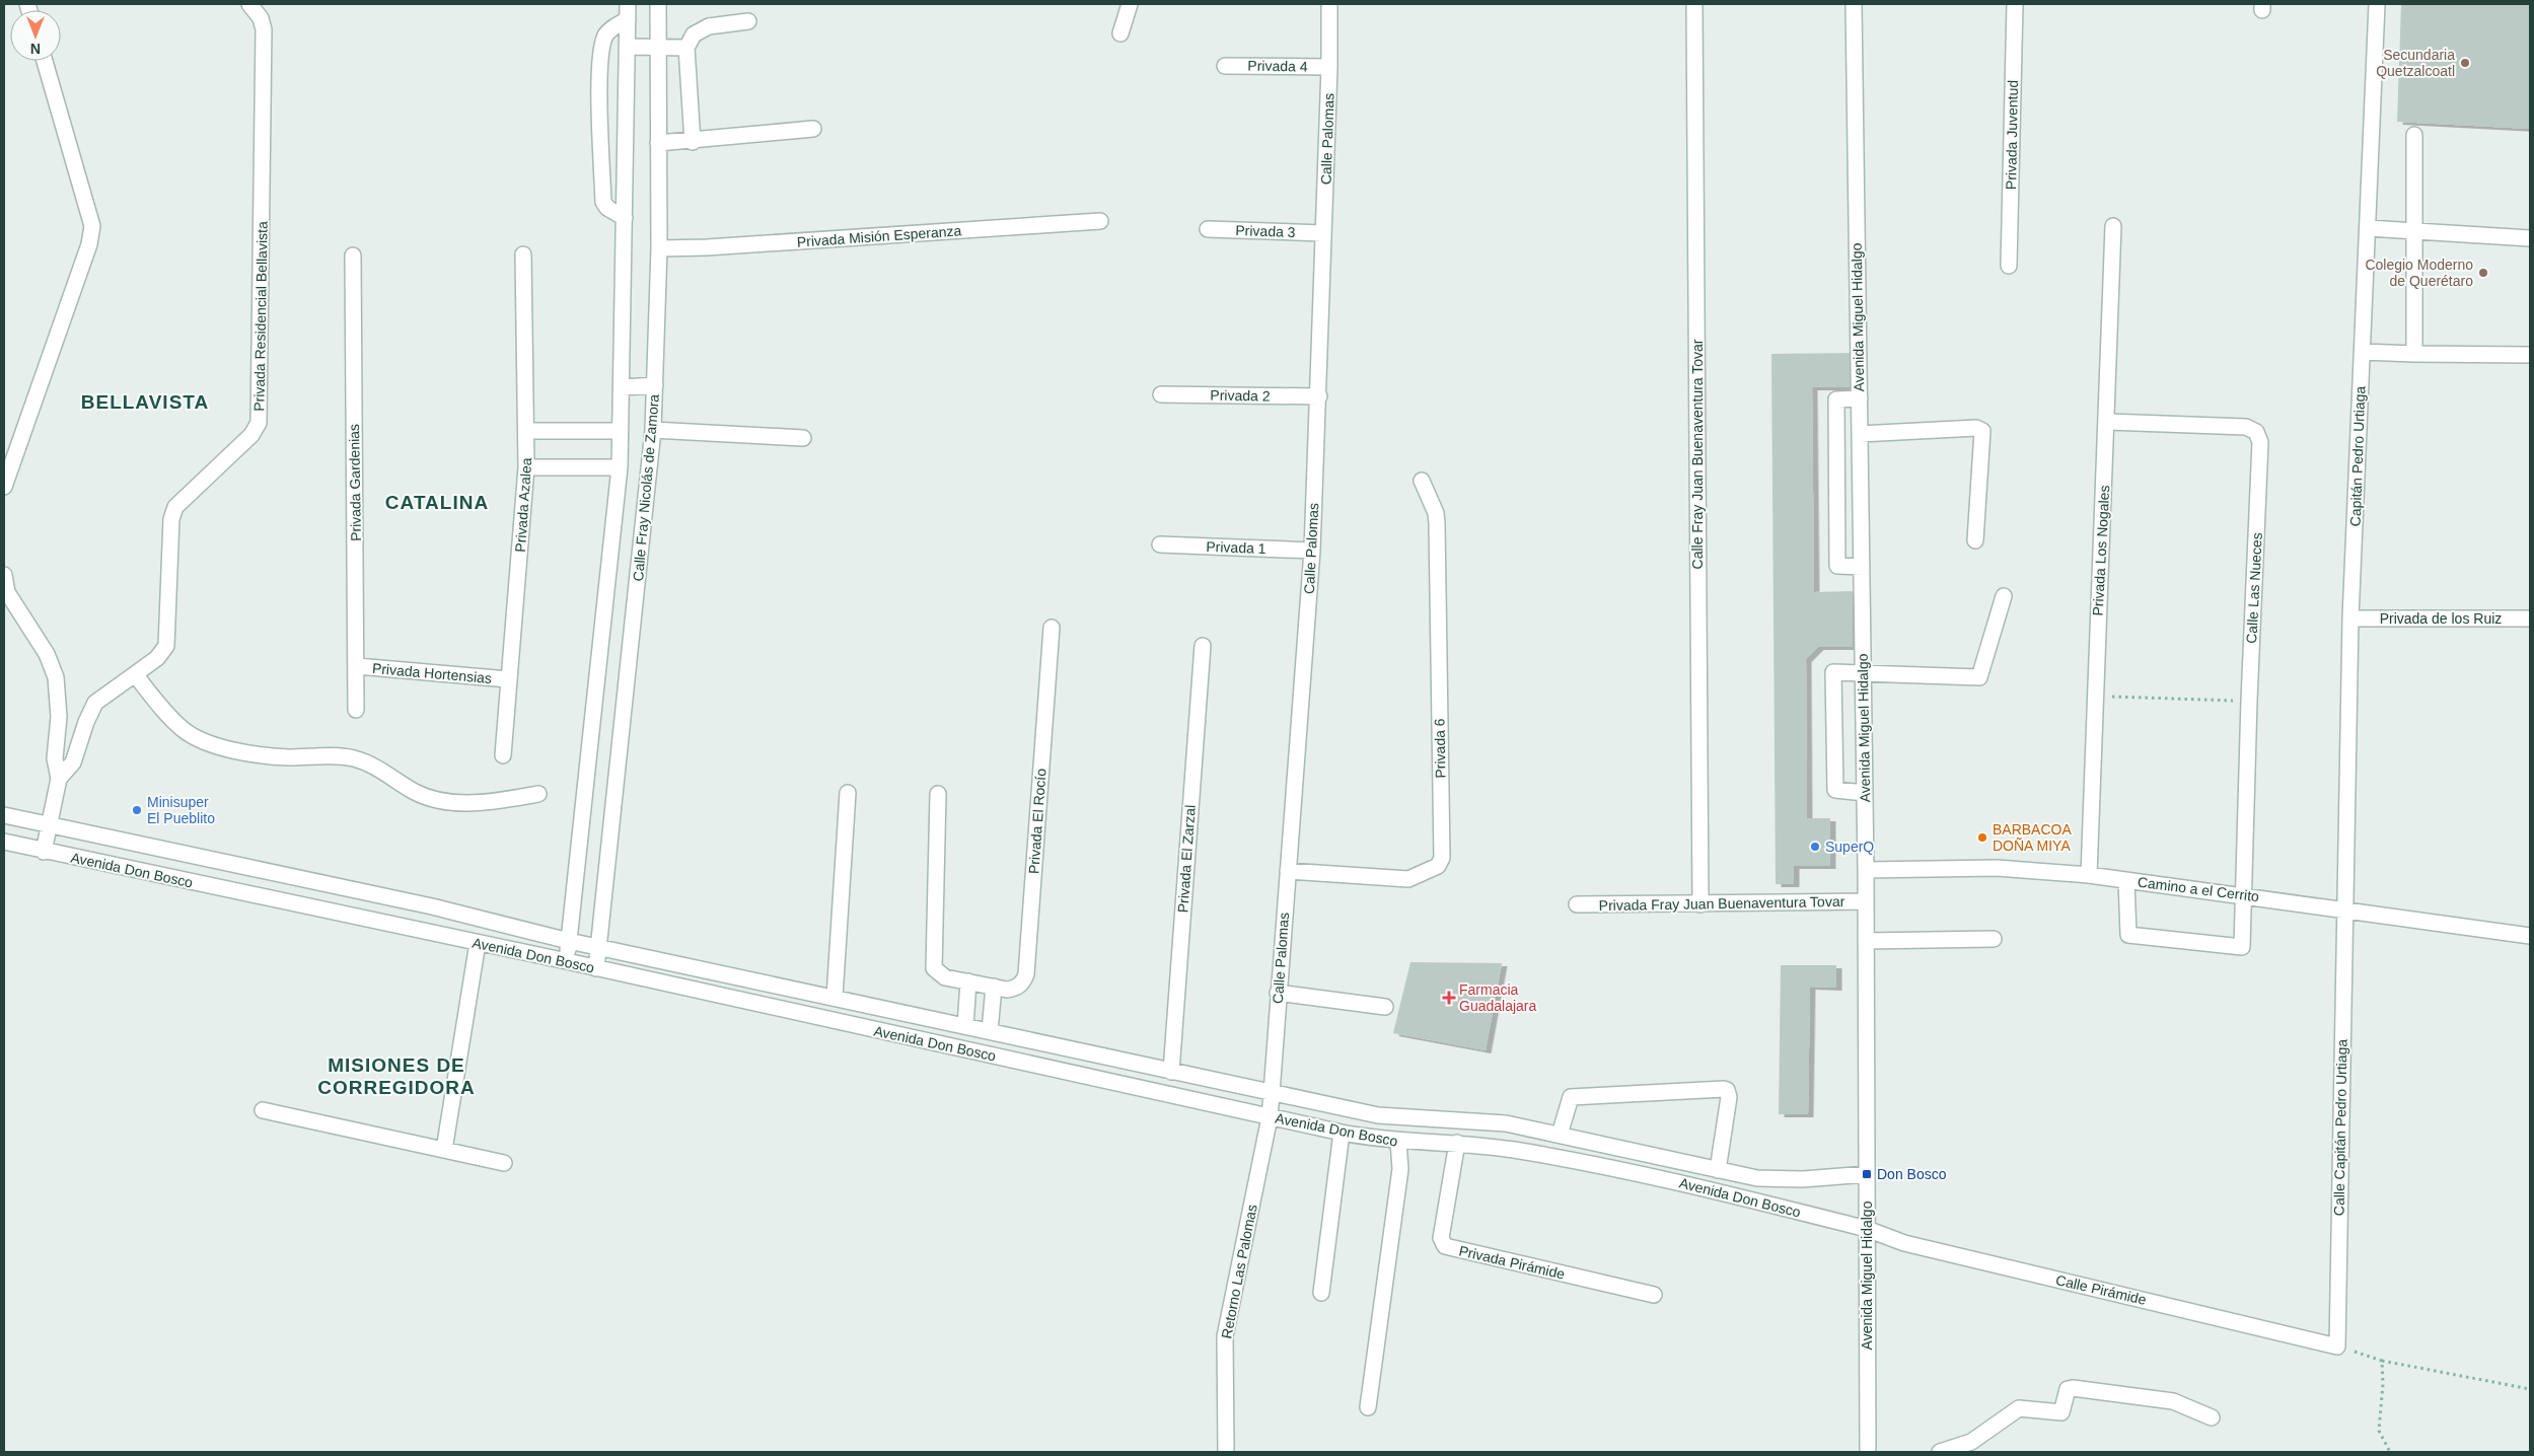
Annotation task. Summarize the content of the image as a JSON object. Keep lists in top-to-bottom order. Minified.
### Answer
{"streets":{"street":["Privada 4","Privada Juventud","Calle Palomas","Privada 3","Privada Misión Esperanza","Privada Residencial Bellavista","Avenida Miguel Hidalgo","Privada 2","Calle Fray Juan Buenaventura Tovar","Capitán Pedro Urtiaga","Privada Gardenias","Calle Fray Nicolás de Zamora","Privada Azalea","Privada 1","Privada Los Nogales","Calle Las Nueces","Privada de los Ruiz","Privada Hortensias","Privada 6","Privada El Rocío","Privada El Zarzal","Avenida Don Bosco","Camino a el Cerrito","Privada Fray Juan Buenaventura Tovar","Calle Capitán Pedro Urtiaga","Privada Pirámide","Retorno Las Palomas","Calle Pirámide"]},"crossings":[["Privada 4","Calle Palomas"],["Calle Palomas","Privada 3"],["Calle Palomas","Privada 2"],["Calle Palomas","Privada 1"],["Calle Palomas","Privada 6"],["Calle Palomas","Avenida Don Bosco"],["Calle Palomas","Retorno Las Palomas"],["Privada Misión Esperanza","Calle Fray Nicolás de Zamora"],["Privada Residencial Bellavista","Avenida Don Bosco"],["Avenida Miguel Hidalgo","Avenida Don Bosco"],["Avenida Miguel Hidalgo","Camino a el Cerrito"],["Avenida Miguel Hidalgo","Privada Fray Juan Buenaventura Tovar"],["Avenida Miguel Hidalgo","Calle Pirámide"],["Calle Fray Juan Buenaventura Tovar","Privada Fray Juan Buenaventura Tovar"],["Capitán Pedro Urtiaga","Privada de los Ruiz"],["Capitán Pedro Urtiaga","Camino a el Cerrito"],["Capitán Pedro Urtiaga","Calle Capitán Pedro Urtiaga"],["Privada Gardenias","Privada Hortensias"],["Calle Fray Nicolás de Zamora","Avenida Don Bosco"],["Privada Azalea","Privada Hortensias"],["Privada Los Nogales","Calle Las Nueces"],["Privada Los Nogales","Camino a el Cerrito"],["Calle Las Nueces","Camino a el Cerrito"],["Privada El Zarzal","Avenida Don Bosco"],["Avenida Don Bosco","Privada Pirámide"],["Avenida Don Bosco","Retorno Las Palomas"],["Avenida Don Bosco","Calle Pirámide"],["Camino a el Cerrito","Calle Capitán Pedro Urtiaga"],["Calle Capitán Pedro Urtiaga","Calle Pirámide"]],"districts":["BELLAVISTA","CATALINA","MISIONES DE CORREGIDORA"],"places":{"other":["Secundaria Quetzalcoatl","Colegio Moderno de Querétaro","Minisuper El Pueblito","BARBACOA DOÑA MIYA","SuperQ"],"health":["Farmacia Guadalajara"],"transit":["Don Bosco"]},"north":"bottom"}
